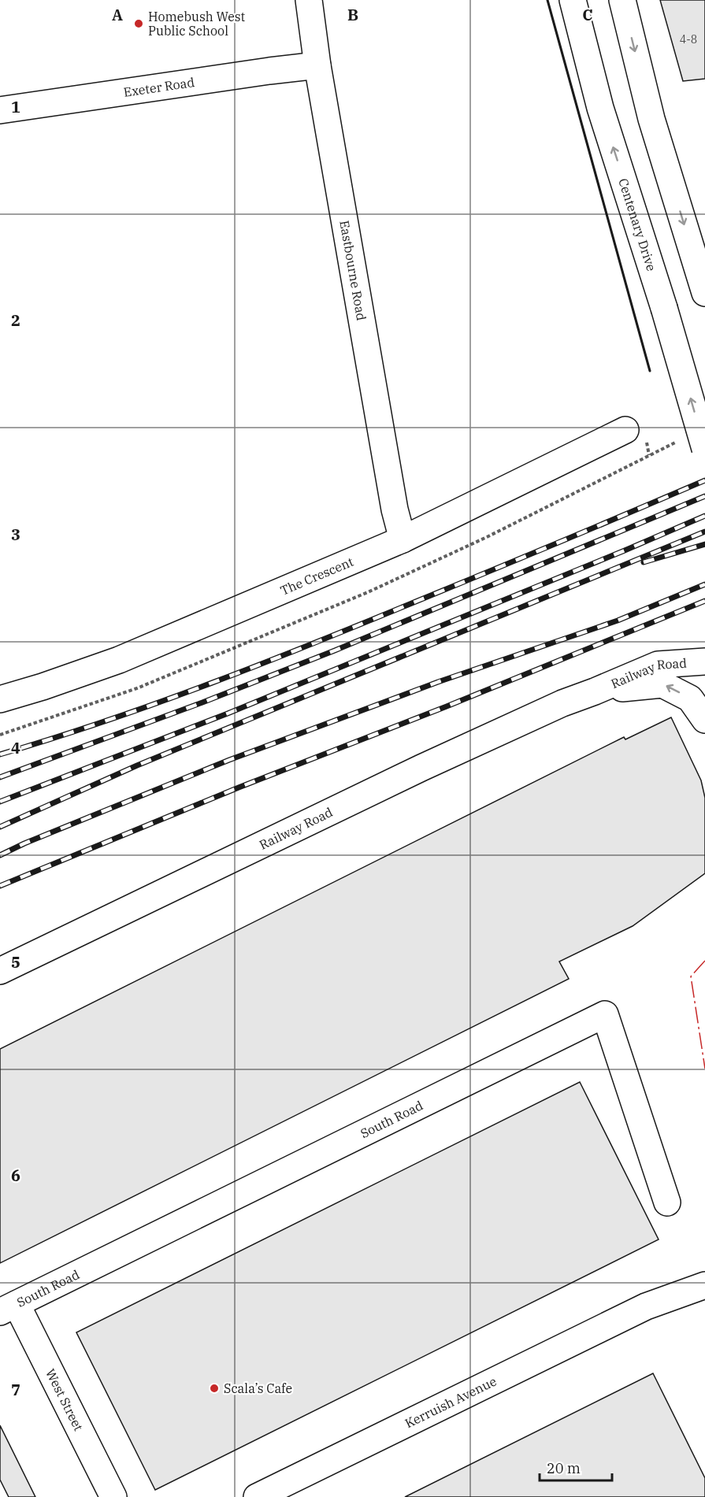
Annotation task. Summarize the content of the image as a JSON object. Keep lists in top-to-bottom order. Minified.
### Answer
{"streets":{"main road":["Exeter Road","Centenary Drive","Eastbourne Road","The Crescent","Railway Road","South Road","West Street","Kerruish Avenue"]},"crossings":[["Exeter Road","Eastbourne Road"],["Eastbourne Road","The Crescent"],["South Road","West Street"]],"places":["Homebush West Public School","Scala’s Cafe"],"house_numbers":["4-8"],"scale_bar":"20 m","grid":{"columns":["A","B","C"],"rows":["1","2","3","4","5","6","7"]}}
